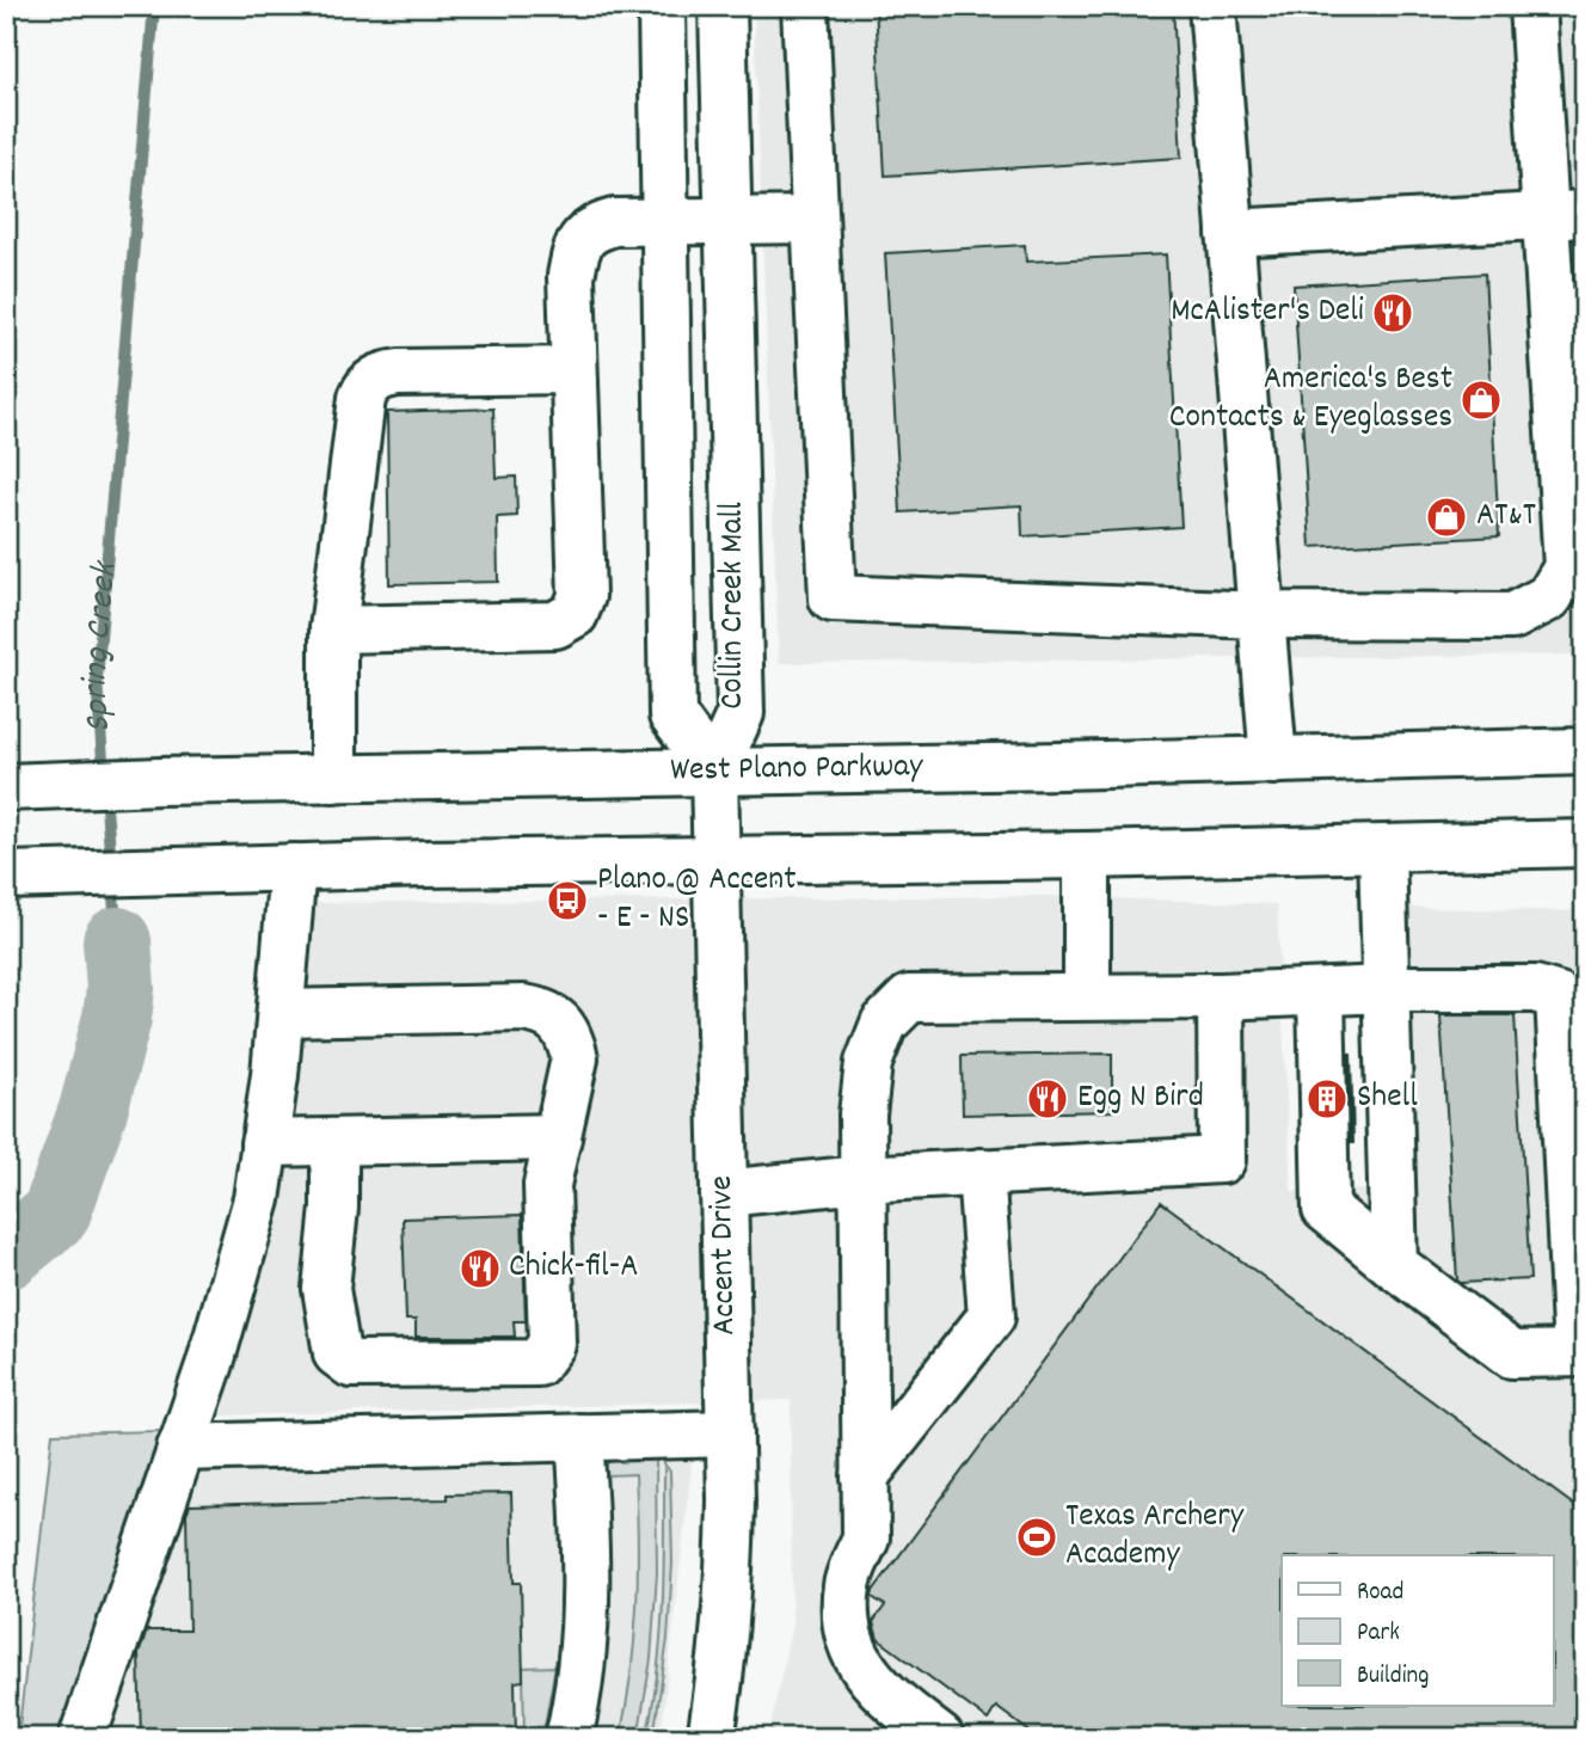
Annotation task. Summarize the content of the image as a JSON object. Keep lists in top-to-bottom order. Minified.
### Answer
{"streets":{"main road":["Collin Creek Mall","West Plano Parkway","Accent Drive"]},"crossings":[["Collin Creek Mall","West Plano Parkway"],["Collin Creek Mall","Accent Drive"],["West Plano Parkway","Accent Drive"]],"water":["Spring Creek"],"places":{"restaurant":["McAlister's Deli","Egg N Bird","Chick-fil-A"],"shop":["America's Best Contacts & Eyeglasses","AT&T"],"bus stop":["Plano @ Accent - E - NS"],"building":["Shell"],"sports":["Texas Archery Academy"]},"legend":["Road","Park","Building"]}
